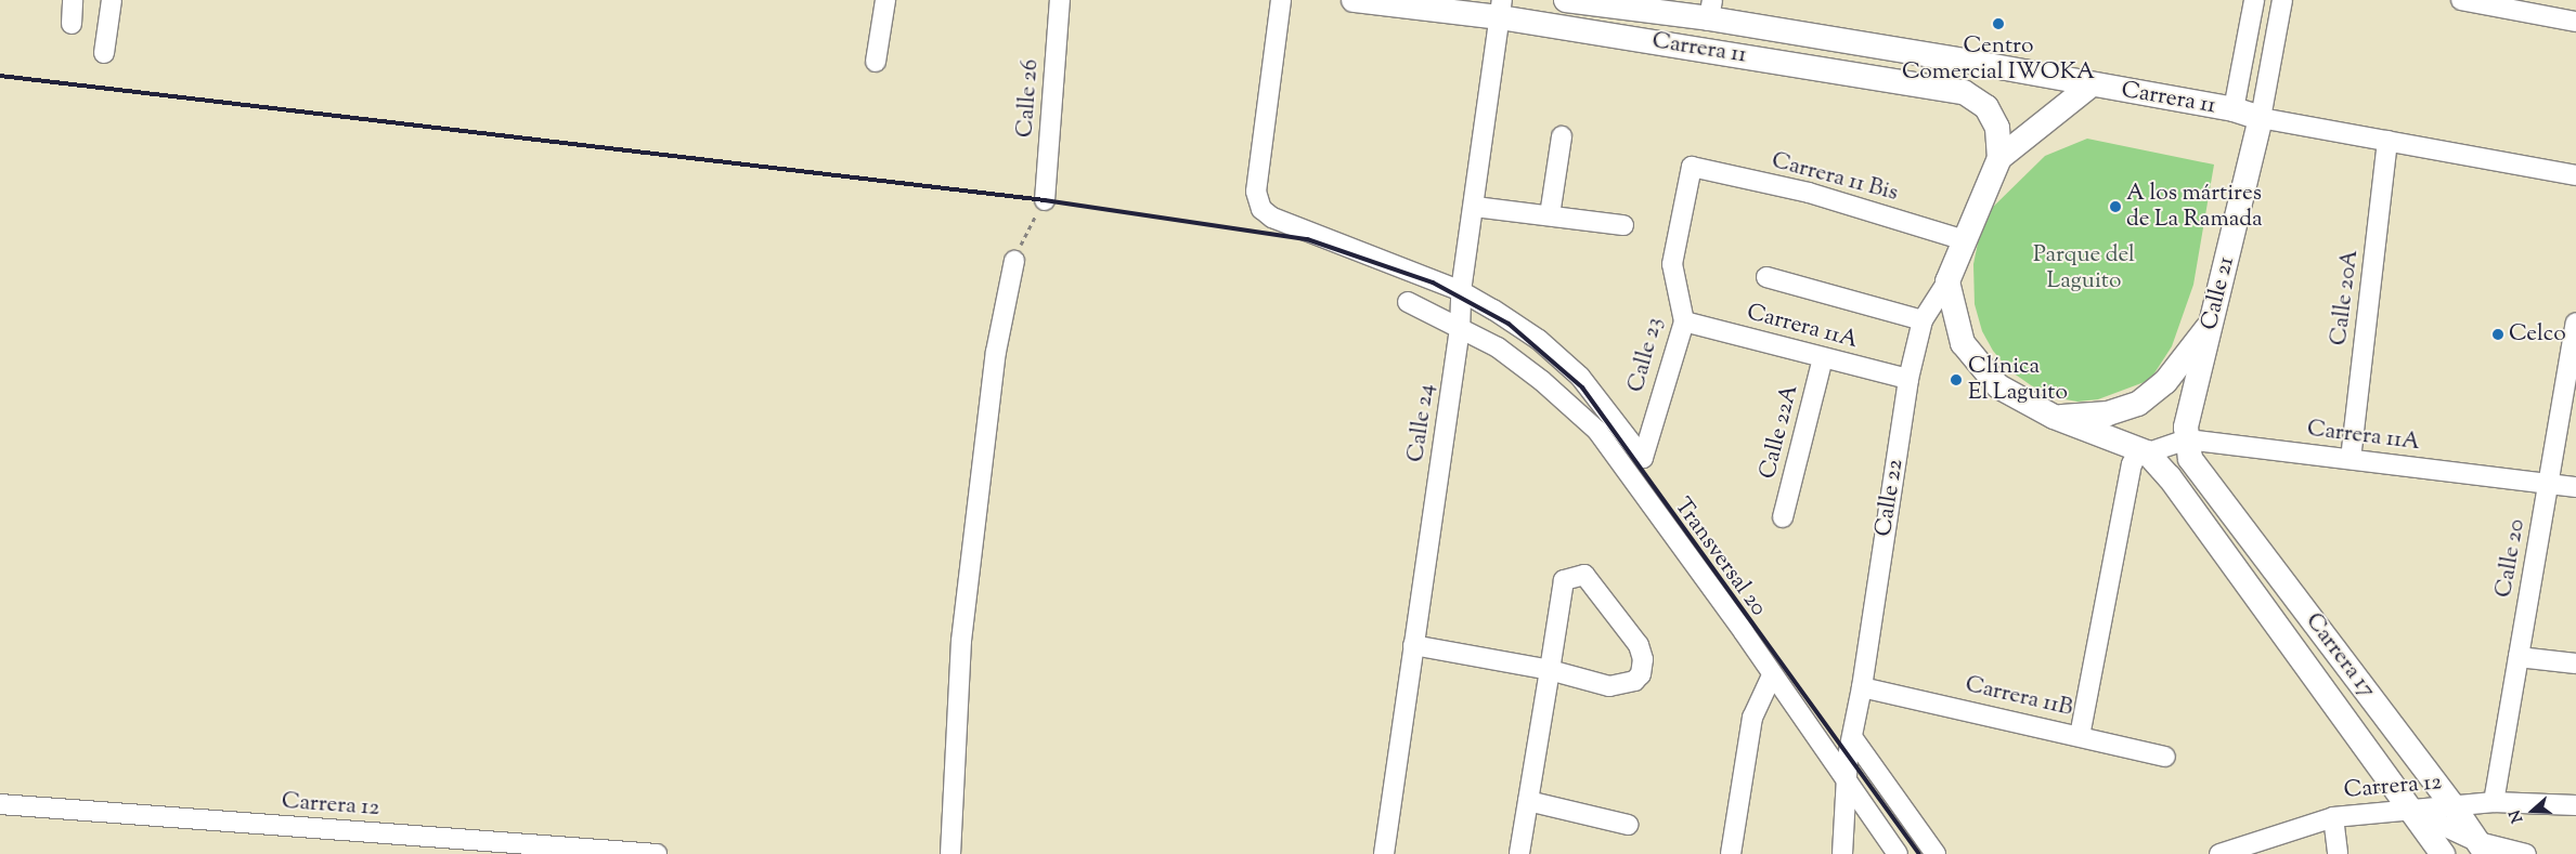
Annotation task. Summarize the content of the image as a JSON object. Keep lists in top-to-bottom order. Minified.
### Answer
{"streets":{"main road":["Carrera 11","Calle 21","Calle 22","Carrera 17"],"street":["Calle 26","Carrera 11 Bis","Calle 20A","Carrera 11A","Calle 23","Calle 24","Calle 22A","Transversal 20","Calle 20","Carrera 11B","Carrera 12"]},"crossings":[["Carrera 11","Calle 21"],["Carrera 11","Calle 20A"],["Carrera 11","Calle 24"],["Carrera 11","Calle 22"],["Carrera 11 Bis","Calle 23"],["Carrera 11 Bis","Calle 22"],["Calle 21","Carrera 11A"],["Calle 21","Carrera 17"],["Calle 20A","Carrera 11A"],["Carrera 11A","Calle 23"],["Carrera 11A","Calle 22A"],["Carrera 11A","Calle 22"],["Carrera 11A","Calle 20"],["Carrera 11A","Carrera 17"],["Calle 23","Calle 24"],["Calle 24","Transversal 20"],["Calle 22","Transversal 20"],["Calle 22","Carrera 11B"],["Calle 20","Carrera 12"],["Carrera 17","Carrera 12"]],"parks":["Parque del Laguito"],"places":["Centro Comercial IWOKA","A los mártires de La Ramada","Celco","Clínica El Laguito"],"north":"left"}
